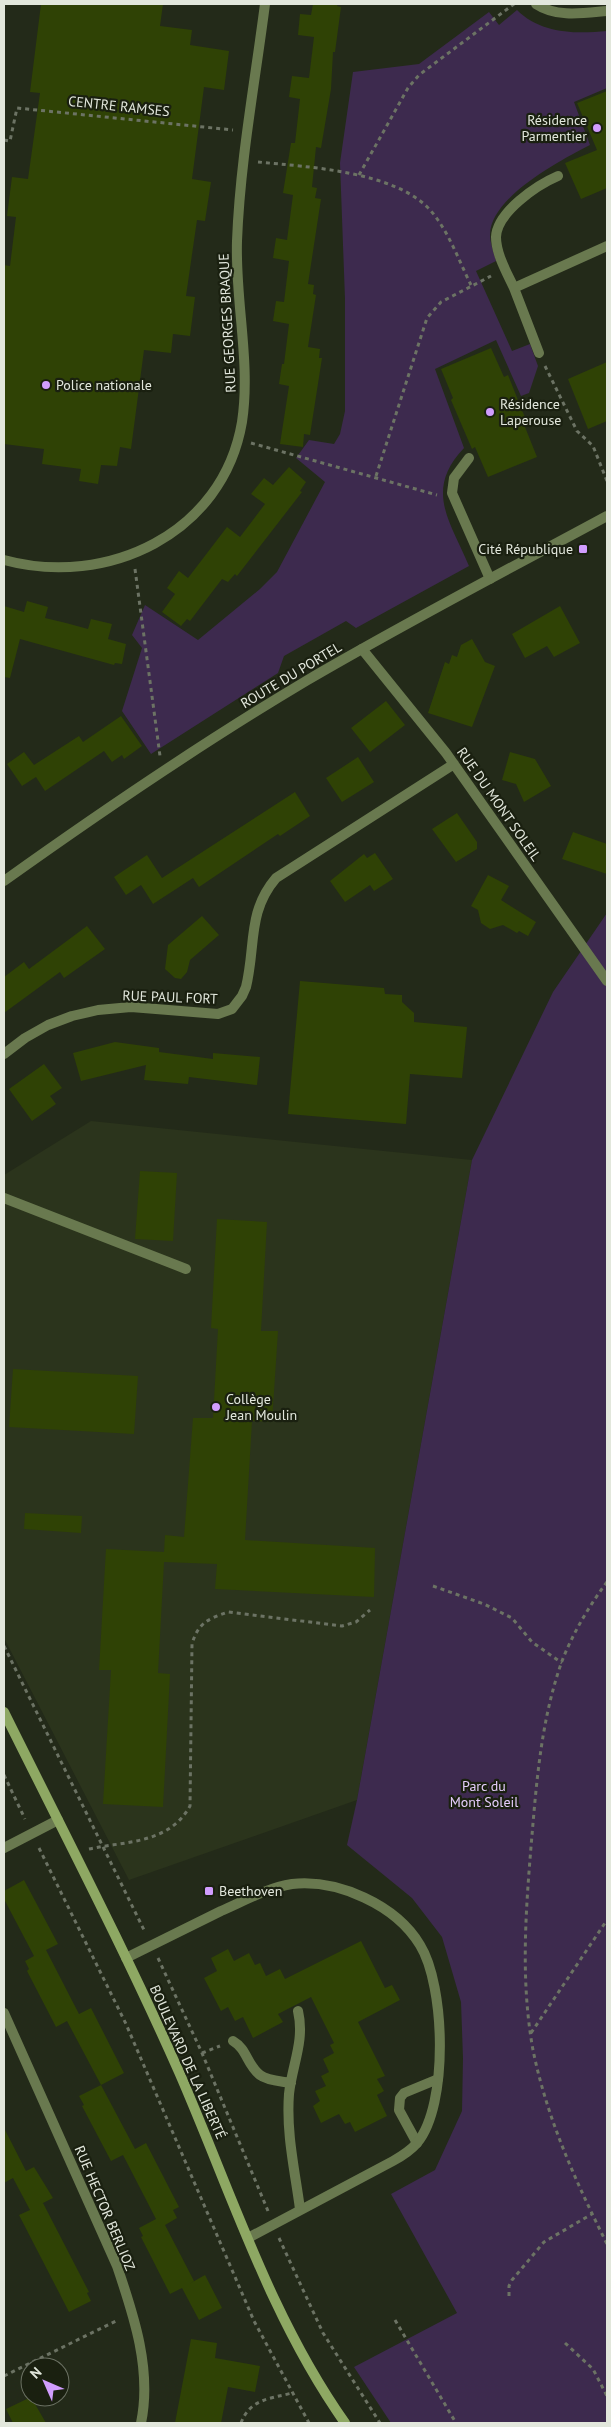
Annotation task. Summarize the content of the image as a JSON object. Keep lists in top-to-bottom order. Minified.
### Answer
{"streets":{"main road":["BOULEVARD DE LA LIBERTÉ"],"street":["RUE GEORGES BRAQUE","ROUTE DU PORTEL","RUE DU MONT SOLEIL","RUE PAUL FORT","RUE HECTOR BERLIOZ"],"path":["CENTRE RAMSES"]},"crossings":[["ROUTE DU PORTEL","RUE DU MONT SOLEIL"],["RUE DU MONT SOLEIL","RUE PAUL FORT"]],"parks":["Parc du Mont Soleil"],"places":{"other":["Résidence Parmentier","Police nationale","Résidence Laperouse","Collège Jean Moulin"],"transit":["Cité République","Beethoven"]},"north":"top left"}
